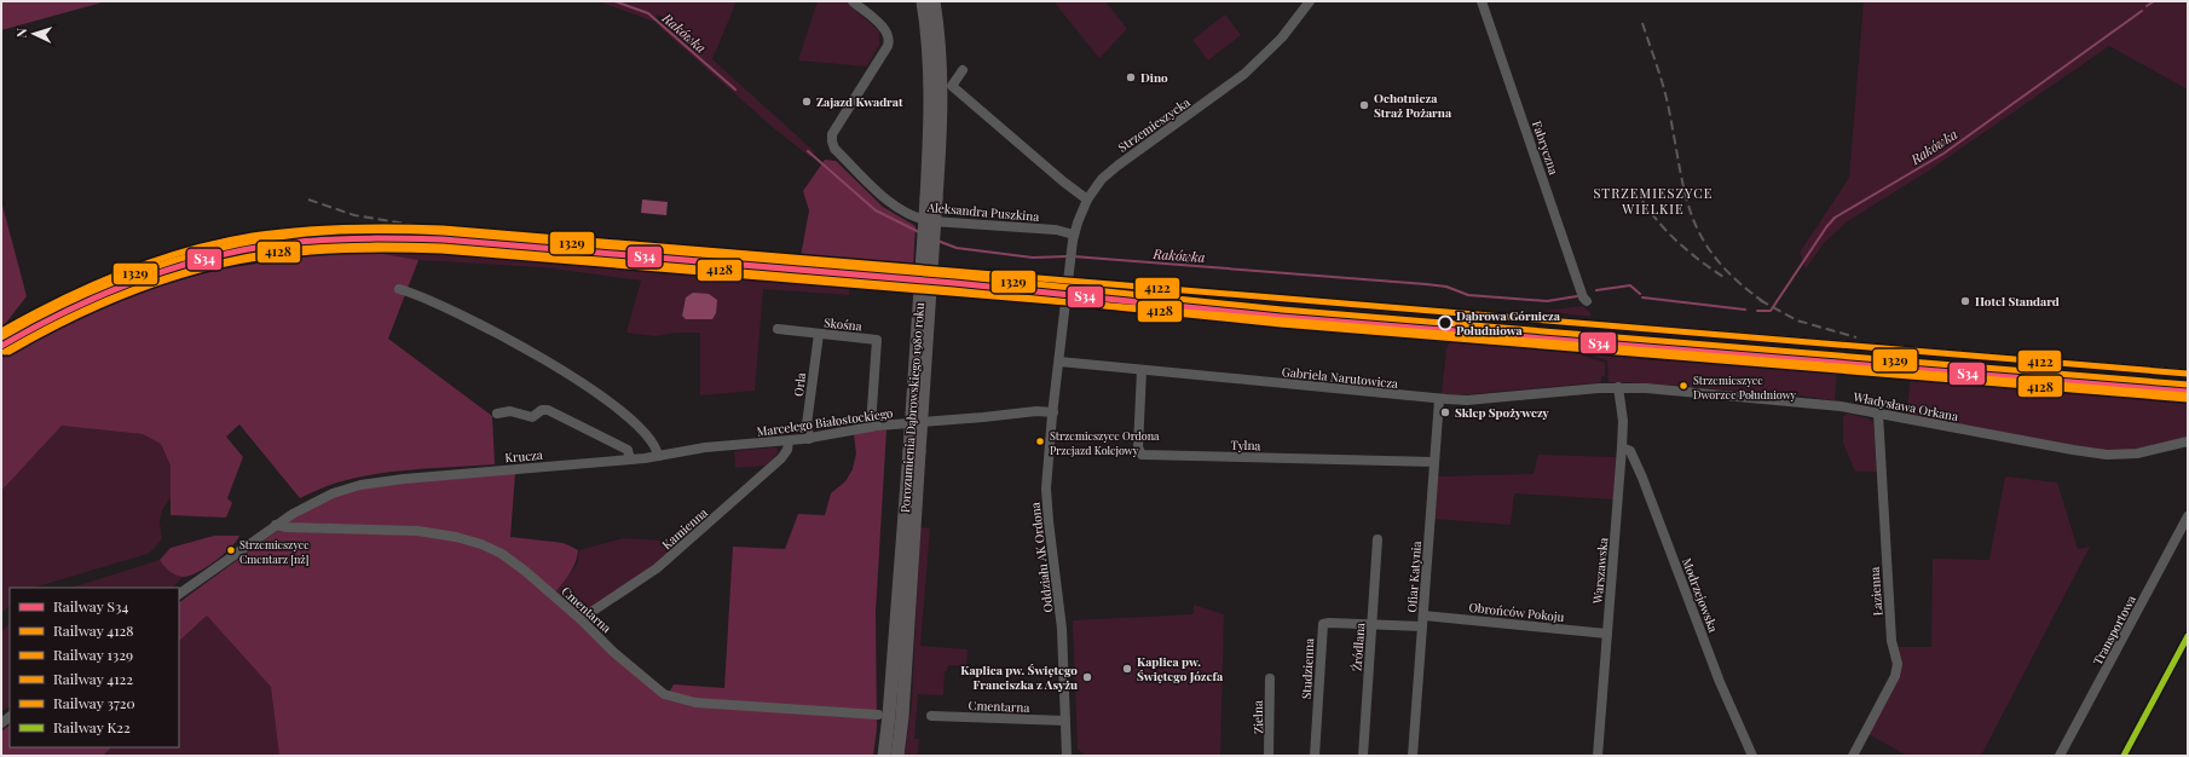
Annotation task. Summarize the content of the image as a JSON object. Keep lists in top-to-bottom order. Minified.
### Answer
{"streets":{"main road":["Porozumienia Dąbrowskiego 1980 roku"],"street":["Strzemieszycka","Fabryczna","Aleksandra Puszkina","Skośna","Gabriela Narutowicza","Orla","Władysława Orkana","Marcelego Białostockiego","Tylna","Krucza","Kamienna","Oddziału AK Ordona","Warszawska","Ofiar Katynia","Łazienna","Modrzejowska","Cmentarna","Obrońców Pokoju","Transportowa","Źródlana","Studzienna","Zielna"]},"crossings":[["Strzemieszycka","Aleksandra Puszkina"],["Strzemieszycka","Oddziału AK Ordona"],["Skośna","Orla"],["Skośna","Marcelego Białostockiego"],["Gabriela Narutowicza","Władysława Orkana"],["Gabriela Narutowicza","Tylna"],["Gabriela Narutowicza","Oddziału AK Ordona"],["Gabriela Narutowicza","Warszawska"],["Gabriela Narutowicza","Ofiar Katynia"],["Orla","Marcelego Białostockiego"],["Władysława Orkana","Warszawska"],["Władysława Orkana","Łazienna"],["Marcelego Białostockiego","Krucza"],["Marcelego Białostockiego","Kamienna"],["Marcelego Białostockiego","Oddziału AK Ordona"],["Tylna","Ofiar Katynia"],["Krucza","Cmentarna"],["Kamienna","Cmentarna"],["Oddziału AK Ordona","Cmentarna"],["Warszawska","Modrzejowska"],["Warszawska","Obrońców Pokoju"],["Ofiar Katynia","Obrońców Pokoju"],["Ofiar Katynia","Studzienna"],["Źródlana","Studzienna"]],"districts":["STRZEMIESZYCE WIELKIE"],"water":["Rakówka"],"places":["Dino","Zajazd Kwadrat","Ochotnicza Straż Pożarna","Hotel Standard","Dąbrowa Górnicza Południowa","Strzemieszyce Dworzec Południowy","Sklep Spożywczy","Strzemieszyce Ordona Przejazd Kolejowy","Strzemieszyce Cmentarz [nż]","Kaplica pw. Świętego Józefa","Kaplica pw. Świętego Franciszka z Asyżu"],"lines":["rail line 4122","rail line 1329","rail line S34","rail line 4128","rail line 3720","rail line K22"],"legend":["Railway S34","Railway 4128","Railway 1329","Railway 4122","Railway 3720","Railway K22"],"north":"left"}
